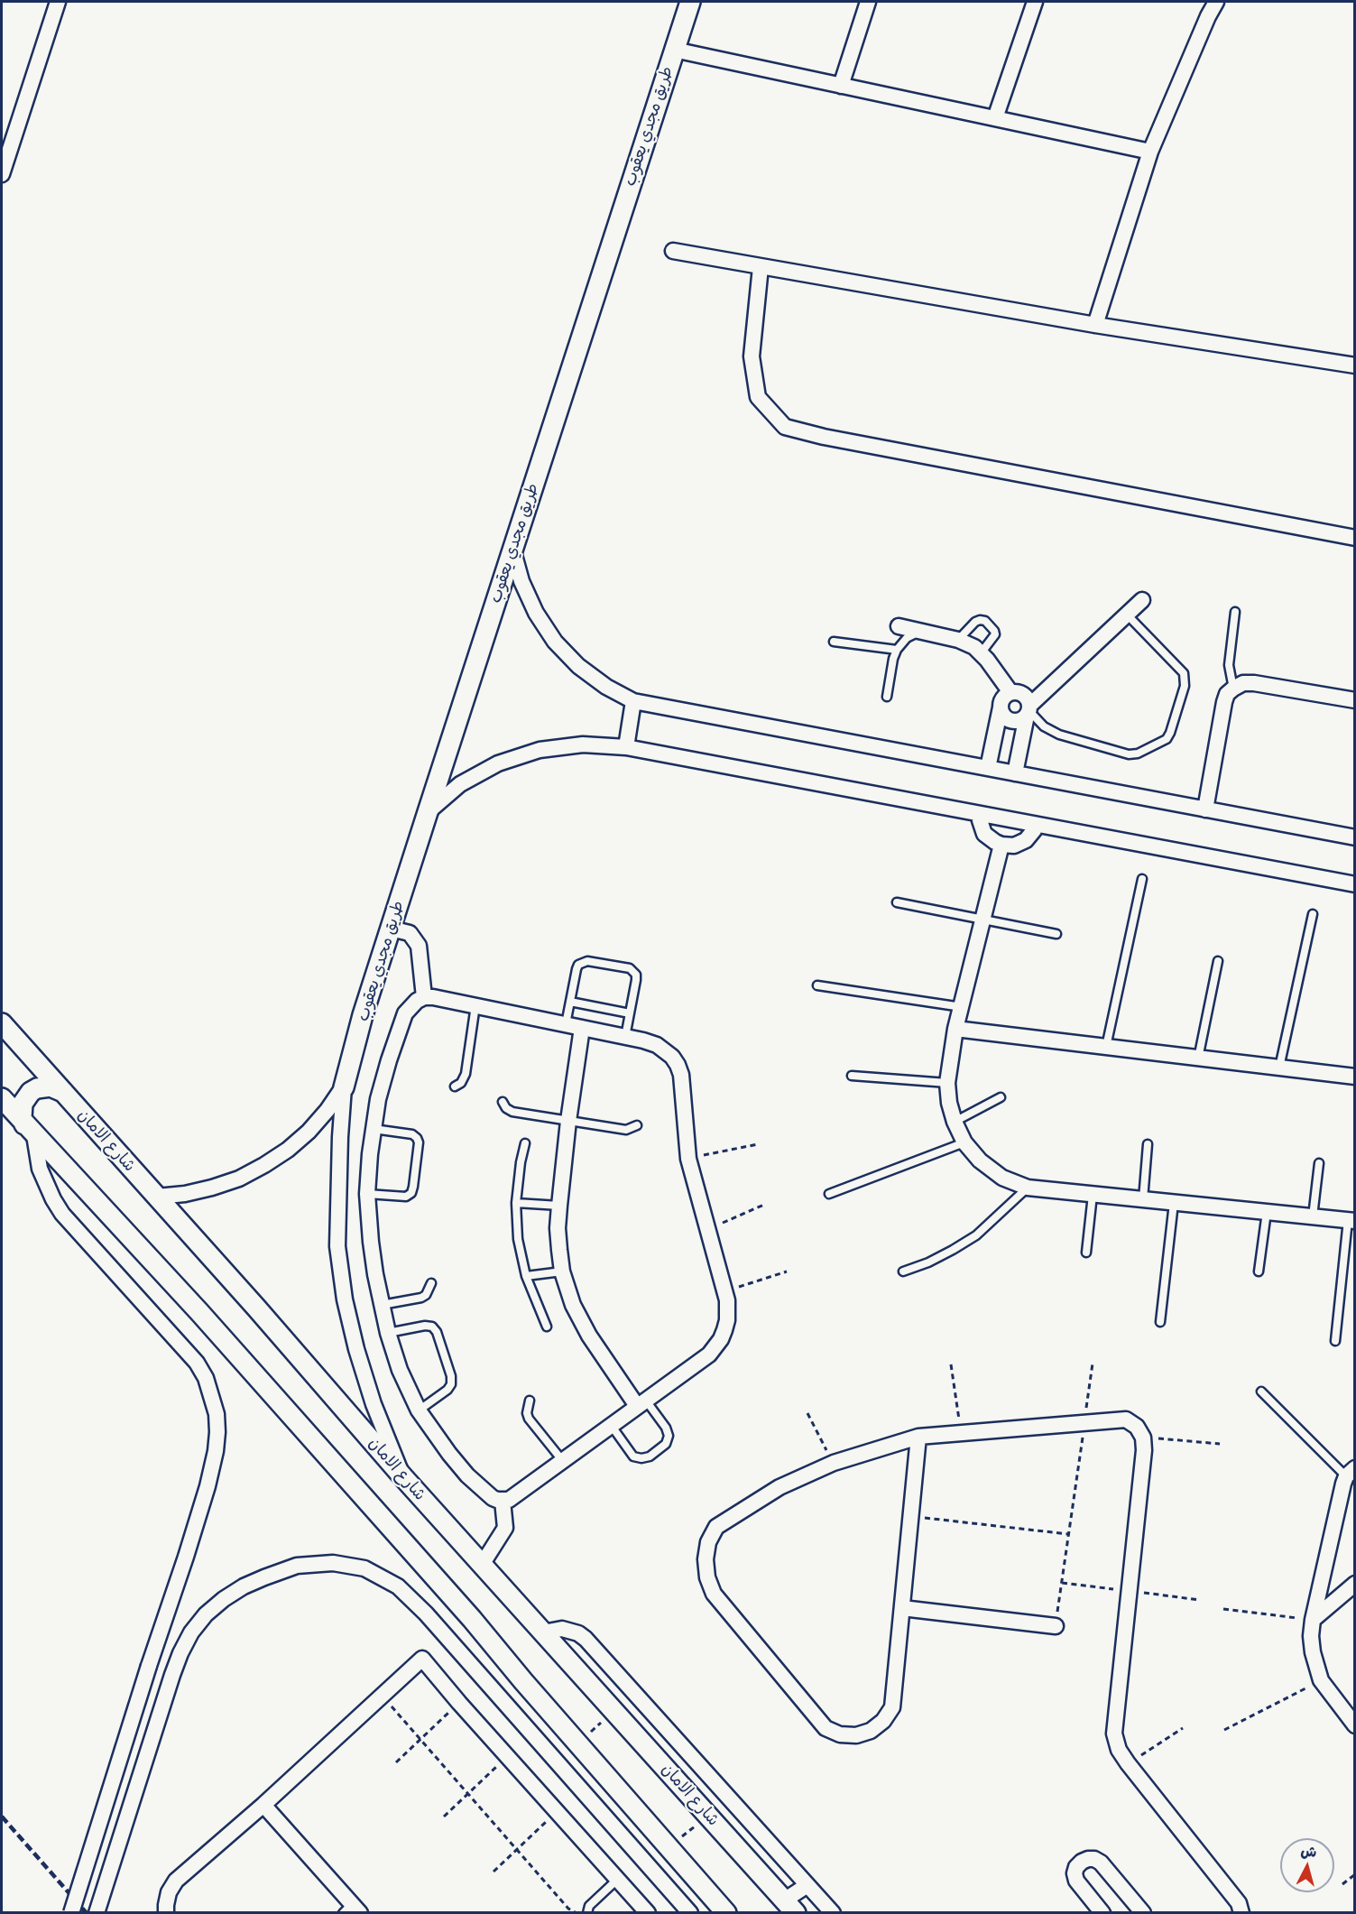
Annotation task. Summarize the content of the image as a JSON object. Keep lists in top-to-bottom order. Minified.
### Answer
{"streets":{"street":["طريق مجدي يعقوب","شارع الامان"]},"crossings":[["طريق مجدي يعقوب","شارع الامان"]],"north":"top"}
